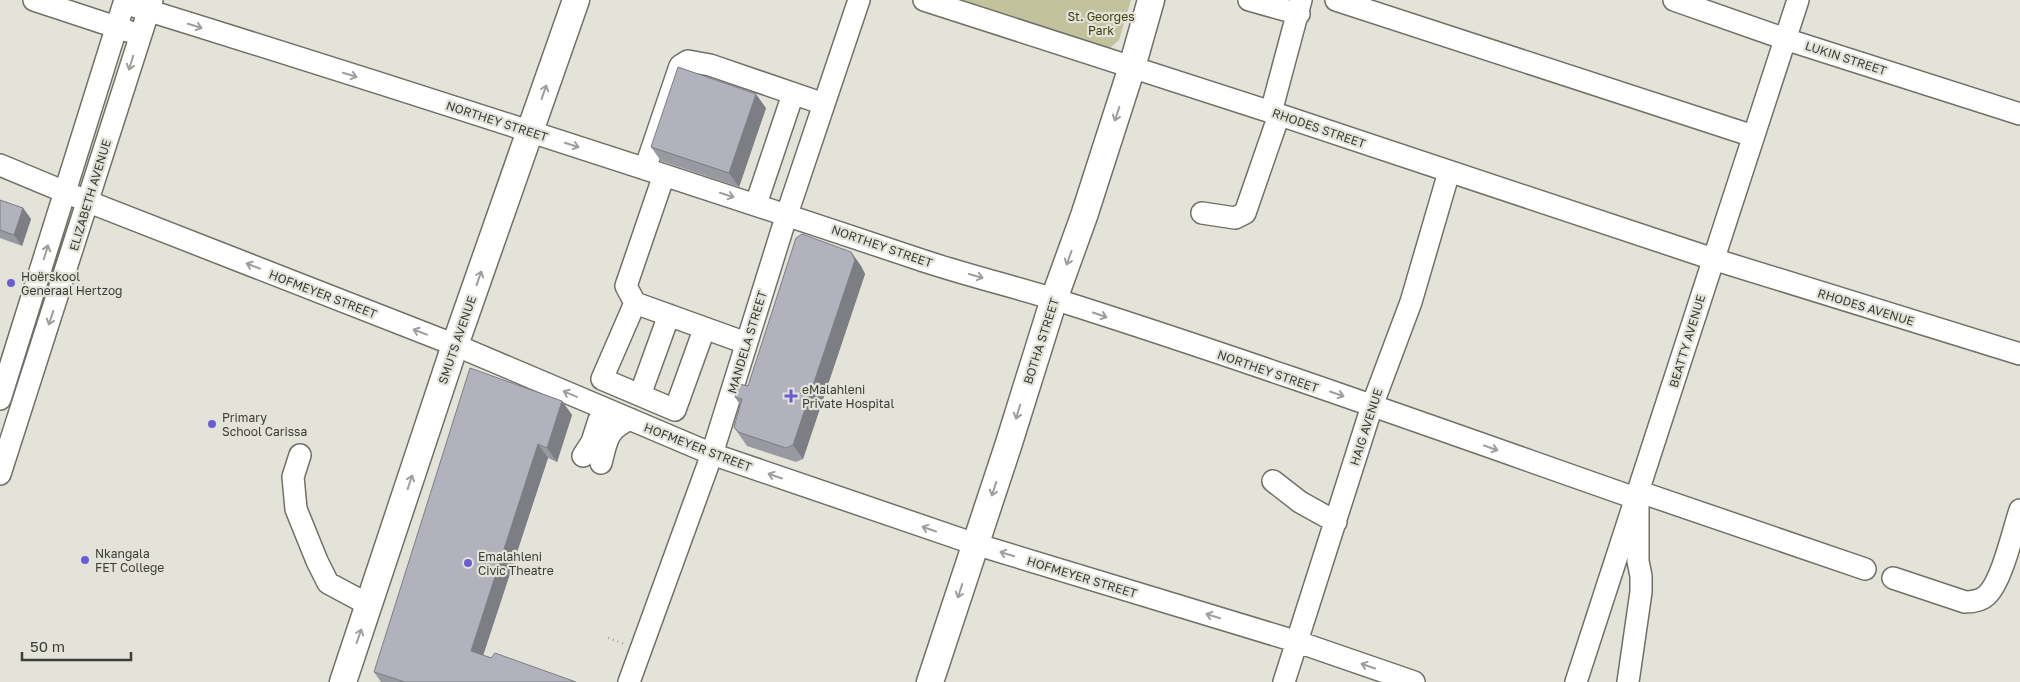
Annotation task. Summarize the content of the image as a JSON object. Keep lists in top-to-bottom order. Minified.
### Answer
{"streets":{"main road":["SMUTS AVENUE","BOTHA STREET"],"street":["LUKIN STREET","NORTHEY STREET","RHODES STREET","ELIZABETH AVENUE","HOFMEYER STREET","RHODES AVENUE","BEATTY AVENUE","MANDELA STREET","HAIG AVENUE"]},"crossings":[["LUKIN STREET","BEATTY AVENUE"],["NORTHEY STREET","ELIZABETH AVENUE"],["NORTHEY STREET","SMUTS AVENUE"],["NORTHEY STREET","BOTHA STREET"],["NORTHEY STREET","BEATTY AVENUE"],["NORTHEY STREET","MANDELA STREET"],["NORTHEY STREET","HAIG AVENUE"],["RHODES STREET","RHODES AVENUE"],["RHODES STREET","BOTHA STREET"],["RHODES STREET","BEATTY AVENUE"],["RHODES STREET","HAIG AVENUE"],["ELIZABETH AVENUE","HOFMEYER STREET"],["HOFMEYER STREET","SMUTS AVENUE"],["HOFMEYER STREET","BOTHA STREET"],["HOFMEYER STREET","MANDELA STREET"],["HOFMEYER STREET","HAIG AVENUE"],["RHODES AVENUE","BEATTY AVENUE"]],"one_way":["NORTHEY STREET","HOFMEYER STREET","SMUTS AVENUE","BOTHA STREET"],"parks":["St. Georges Park"],"places":{"other":["Hoërskool Generaal Hertzog","Primary School Carissa","Nkangala FET College","Emalahleni Civic Theatre"],"health":["eMalahleni Private Hospital"]},"scale_bar":"50 m"}
